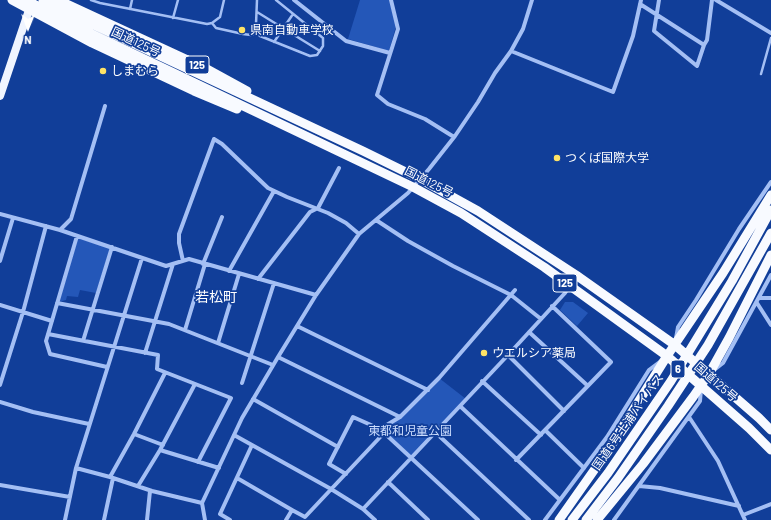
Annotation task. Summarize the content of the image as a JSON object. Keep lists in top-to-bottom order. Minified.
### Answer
{"streets":{"highway":["国道125号","125","6","国道6号土浦バイパス"]},"crossings":[["国道125号","125"],["国道125号","6"]],"districts":["若松町"],"parks":["東都和児童公園"],"places":["県南自動車学校","しまむら","つくば国際大学","ウエルシア薬局"],"north":"bottom"}
